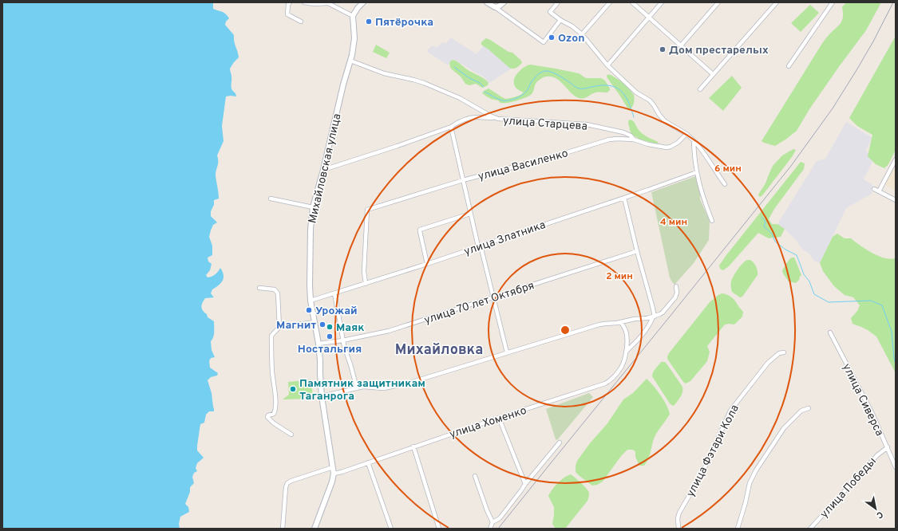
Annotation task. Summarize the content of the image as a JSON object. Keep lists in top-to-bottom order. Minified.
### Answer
{"streets":{"street":["улица Старцева","улица Василенко","Михайловская улица","улица Златника","улица 70 лет Октября","улица Сиверса","улица Хоменко","улица Фэтари Кола","улица Победы"]},"crossings":[["улица Старцева","улица Василенко"],["улица Старцева","Михайловская улица"],["улица Василенко","улица Златника"],["Михайловская улица","улица Златника"],["Михайловская улица","улица 70 лет Октября"],["Михайловская улица","улица Хоменко"],["улица Сиверса","улица Победы"]],"districts":["Михайловка"],"places":["Пятёрочка","Ozon","Дом престарелых","Урожай","Магнит","Маяк","Ностальгия","Памятник защитникам Таганрога"],"north":"bottom right","rings":["6 мин","4 мин","2 мин"]}
